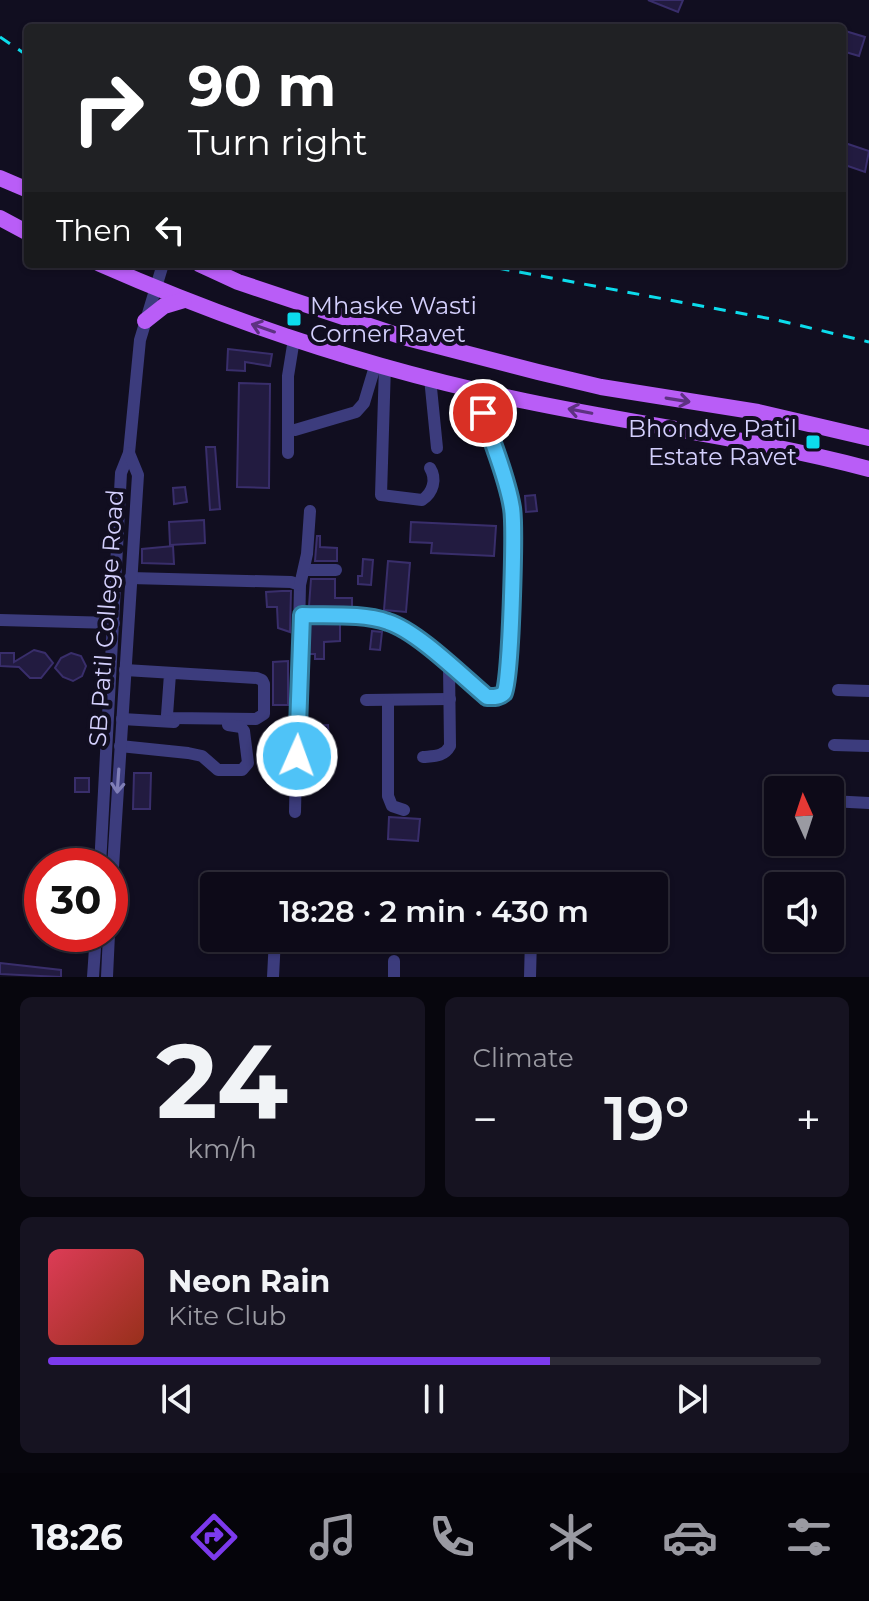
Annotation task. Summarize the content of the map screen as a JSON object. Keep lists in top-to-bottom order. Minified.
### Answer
{"streets":{"street":["SB Patil College Road"]},"places":{"transit":["Mhaske Wasti Corner Ravet","Bhondve Patil Estate Ravet"]},"north":"top","page":{"turn":["90 m","Turn right"],"then":"Then","limit":"30","trip":"18:28 · 2 min · 430 m","tile":[["24","km/h"],"Climate"],"heat":["−","19°","+"],"song":["Neon Rain","Kite Club"],"tabs":"18:26"}}
